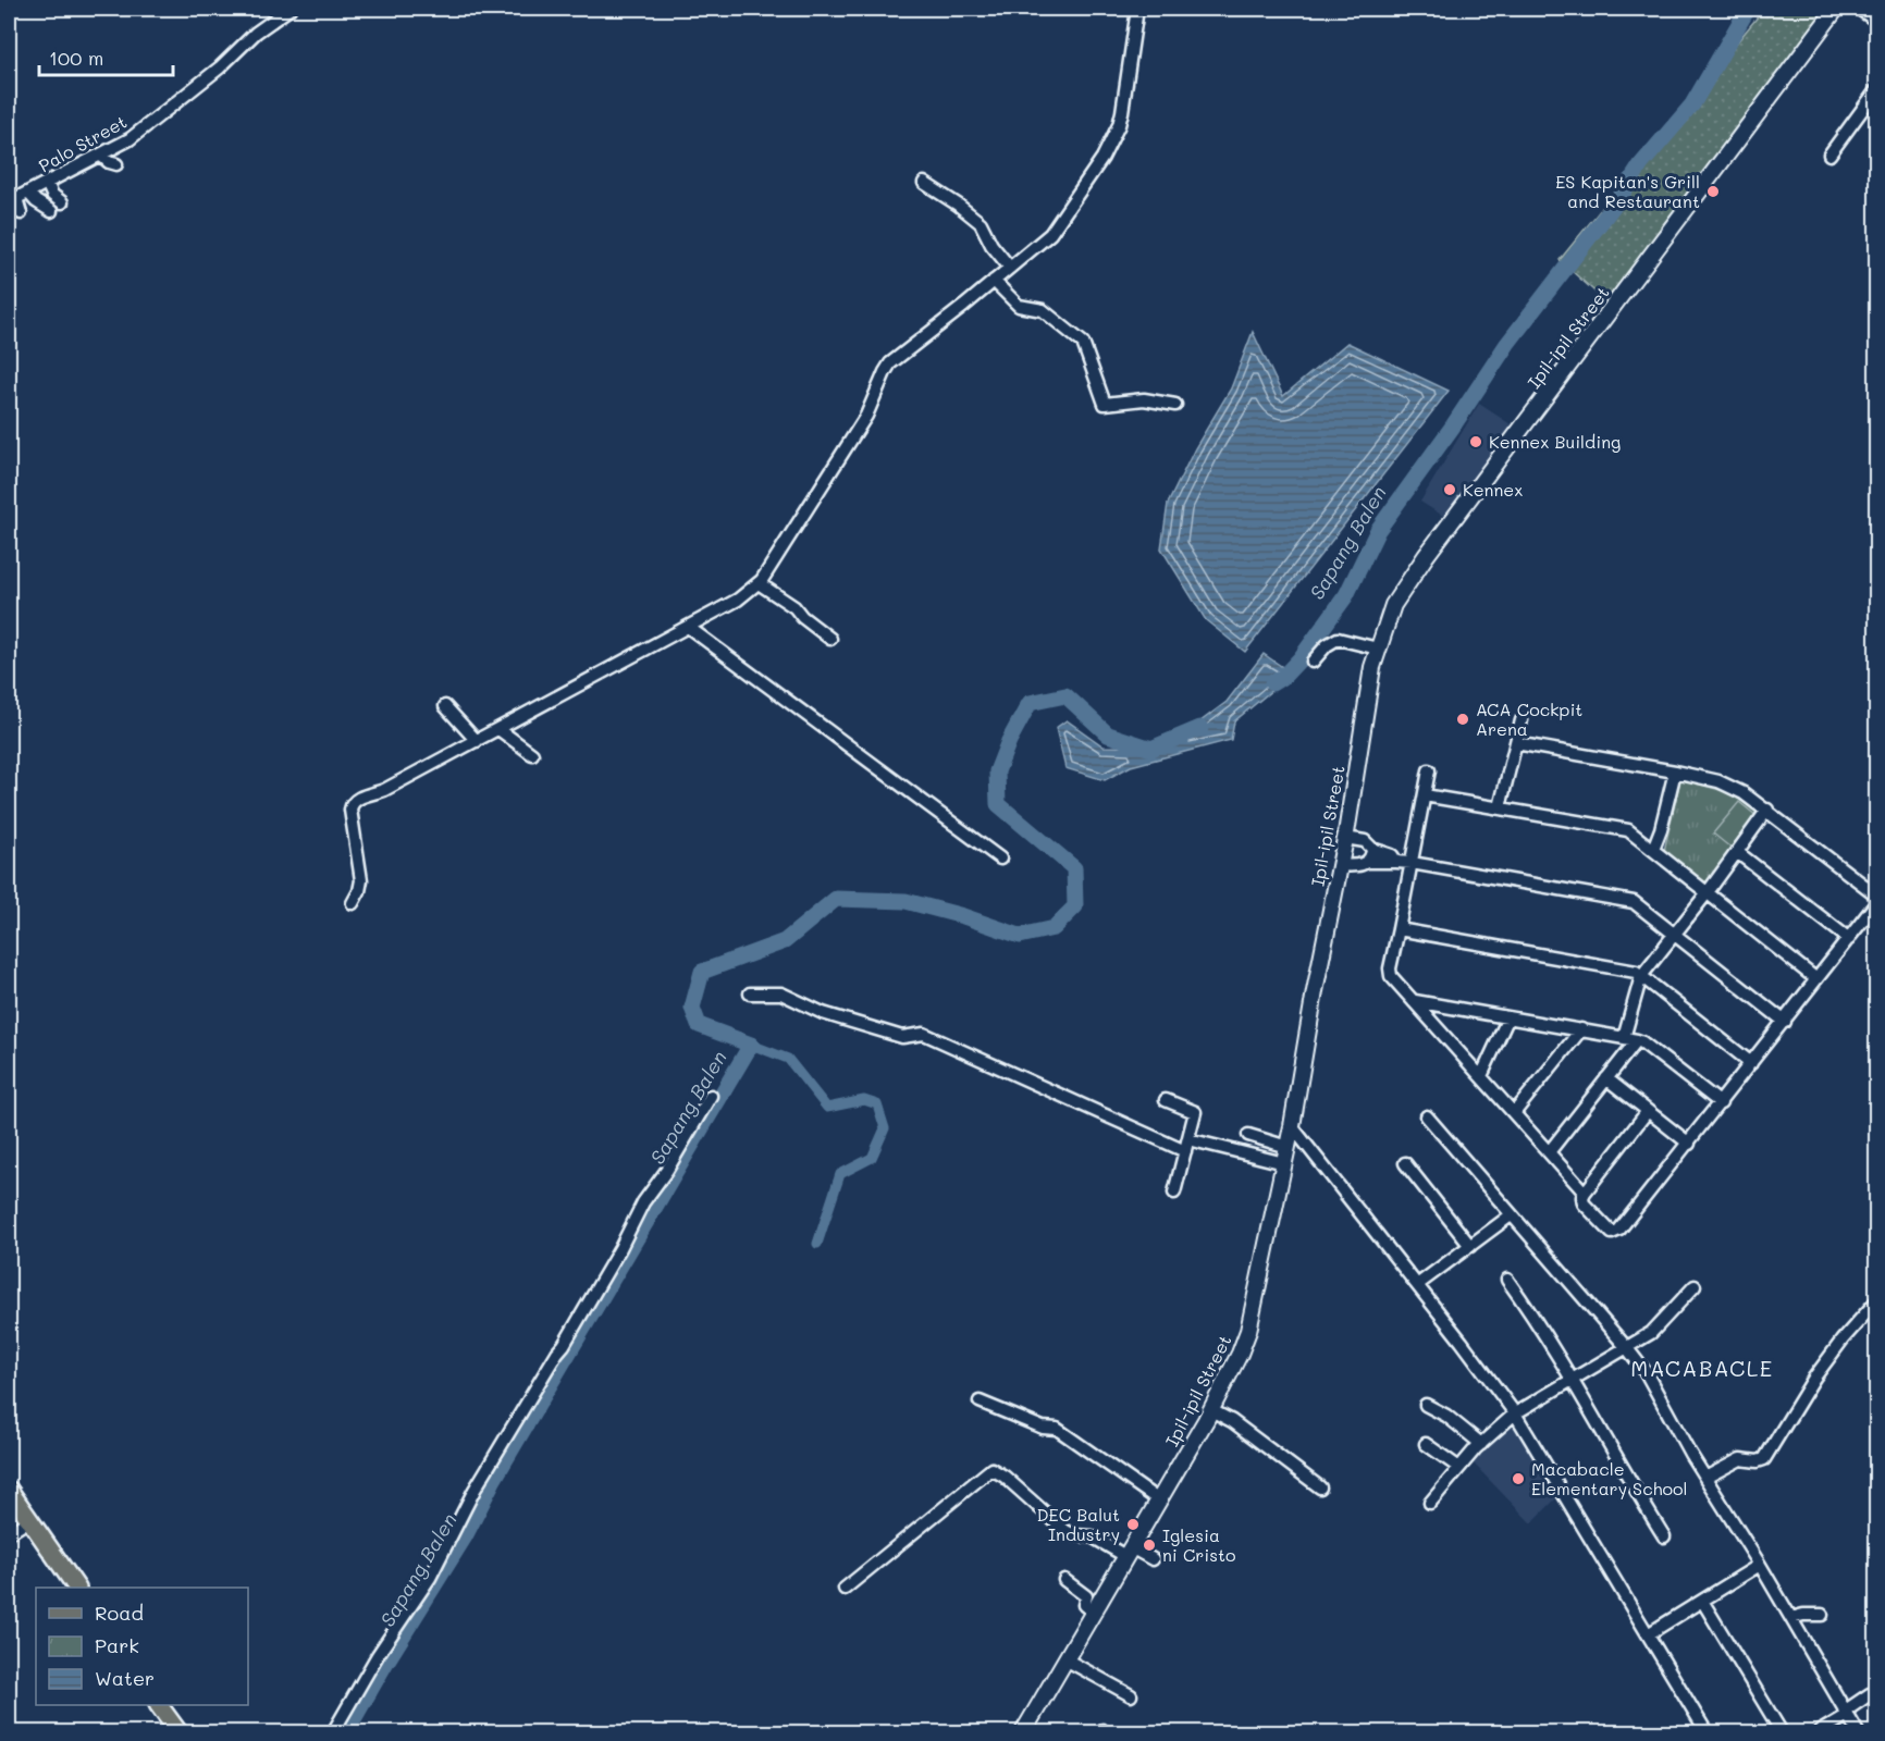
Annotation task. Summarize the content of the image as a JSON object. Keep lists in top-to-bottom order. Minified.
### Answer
{"streets":{"street":["Palo Street","Ipil-ipil Street"]},"districts":["MACABACLE"],"water":["Sapang Balen"],"places":["ES Kapitan's Grill and Restaurant","Kennex Building","Kennex","ACA Cockpit Arena","Macabacle Elementary School","DEC Balut Industry","Iglesia ni Cristo"],"legend":["Road","Park","Water"],"scale_bar":"100 m"}
